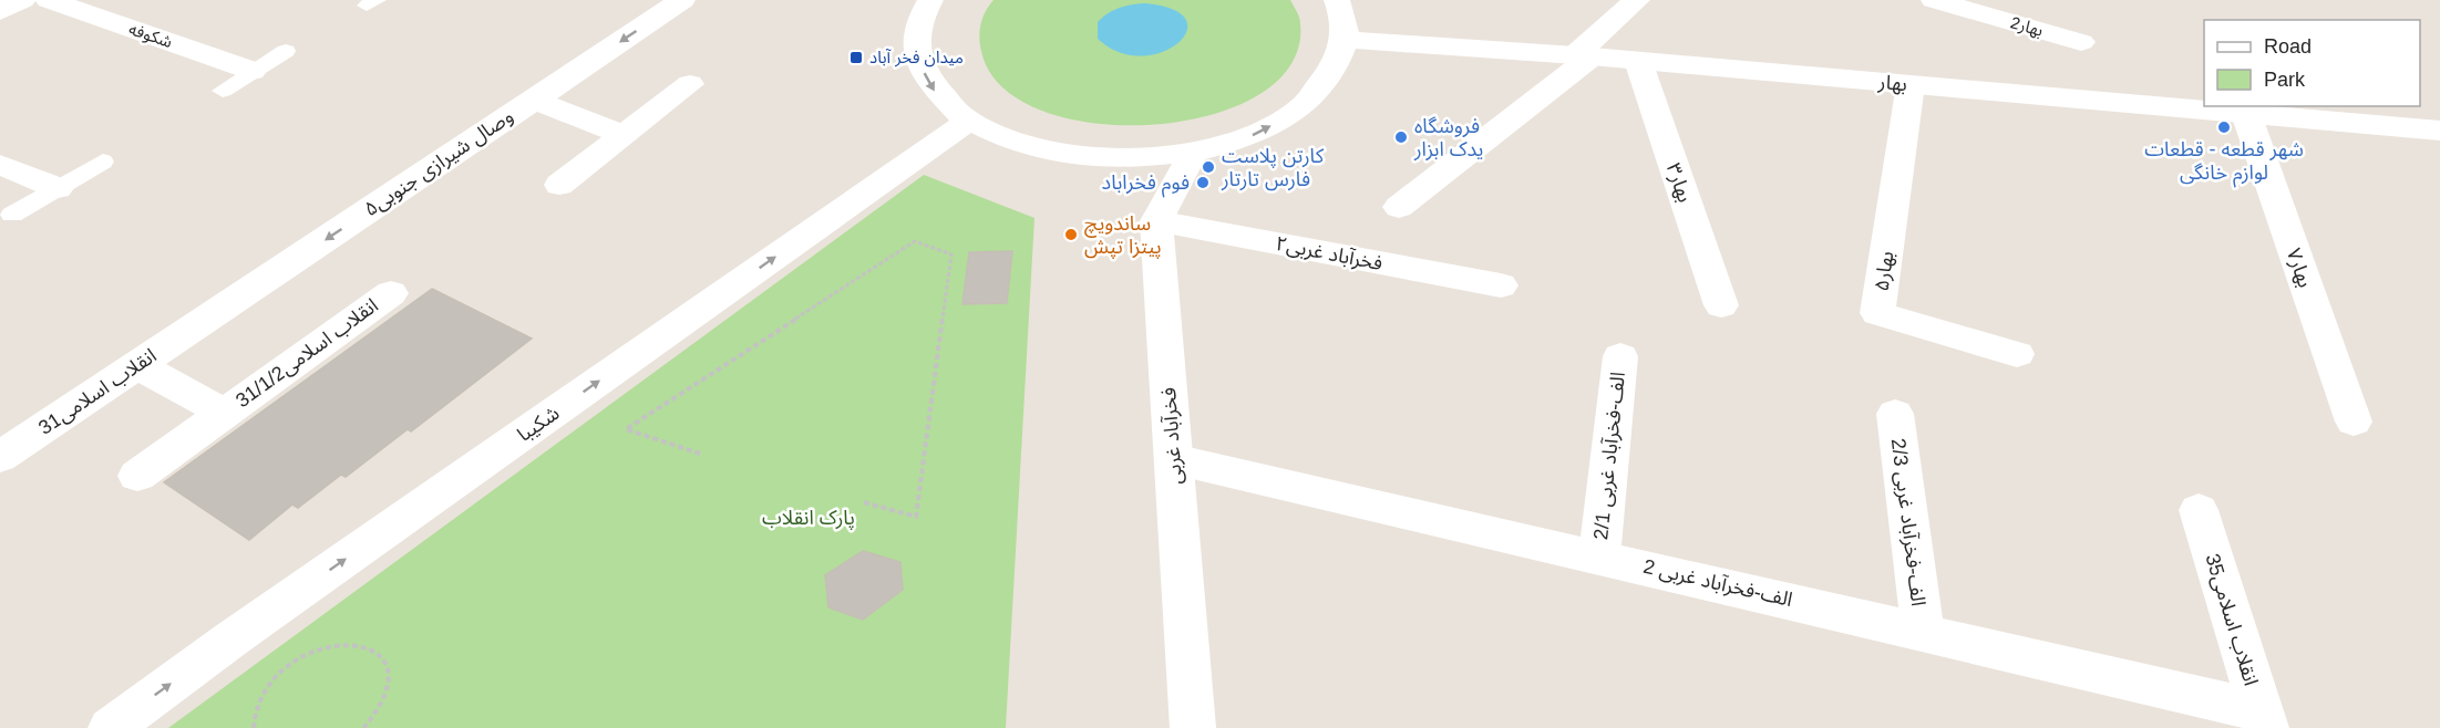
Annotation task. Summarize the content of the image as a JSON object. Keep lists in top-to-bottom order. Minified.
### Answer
{"streets":{"street":["2بهار","شکوفه","بهار","۵وصال شیرازی جنوبی","بهار۳","۲فخرآباد غربی","بهار۷","بهار۵","31/1/2انقلاب اسلامی","31انقلاب اسلامی","شکیبا","فخرآباد غربی","2/1 الف-فخرآباد غربی","2/3 الف-فخرآباد غربی","2 الف-فخرآباد غربی","35انقلاب اسلامی"]},"crossings":[["بهار","بهار۳"],["بهار","بهار۷"],["بهار","بهار۵"],["۵وصال شیرازی جنوبی","31انقلاب اسلامی"],["۲فخرآباد غربی","فخرآباد غربی"],["فخرآباد غربی","2 الف-فخرآباد غربی"],["2/1 الف-فخرآباد غربی","2 الف-فخرآباد غربی"],["2/3 الف-فخرآباد غربی","2 الف-فخرآباد غربی"],["2 الف-فخرآباد غربی","35انقلاب اسلامی"]],"one_way":["۵وصال شیرازی جنوبی","شکیبا"],"parks":["پارک انقلاب"],"places":{"transit":["میدان فخر آباد"],"other":["شهر قطعه - قطعات لوازم خانگی","فروشگاه یدک ابزار","کارتن پلاست فارس تارتار","فوم فخراباد","ساندویچ پیتزا تپش"]},"legend":["Road","Park"]}
